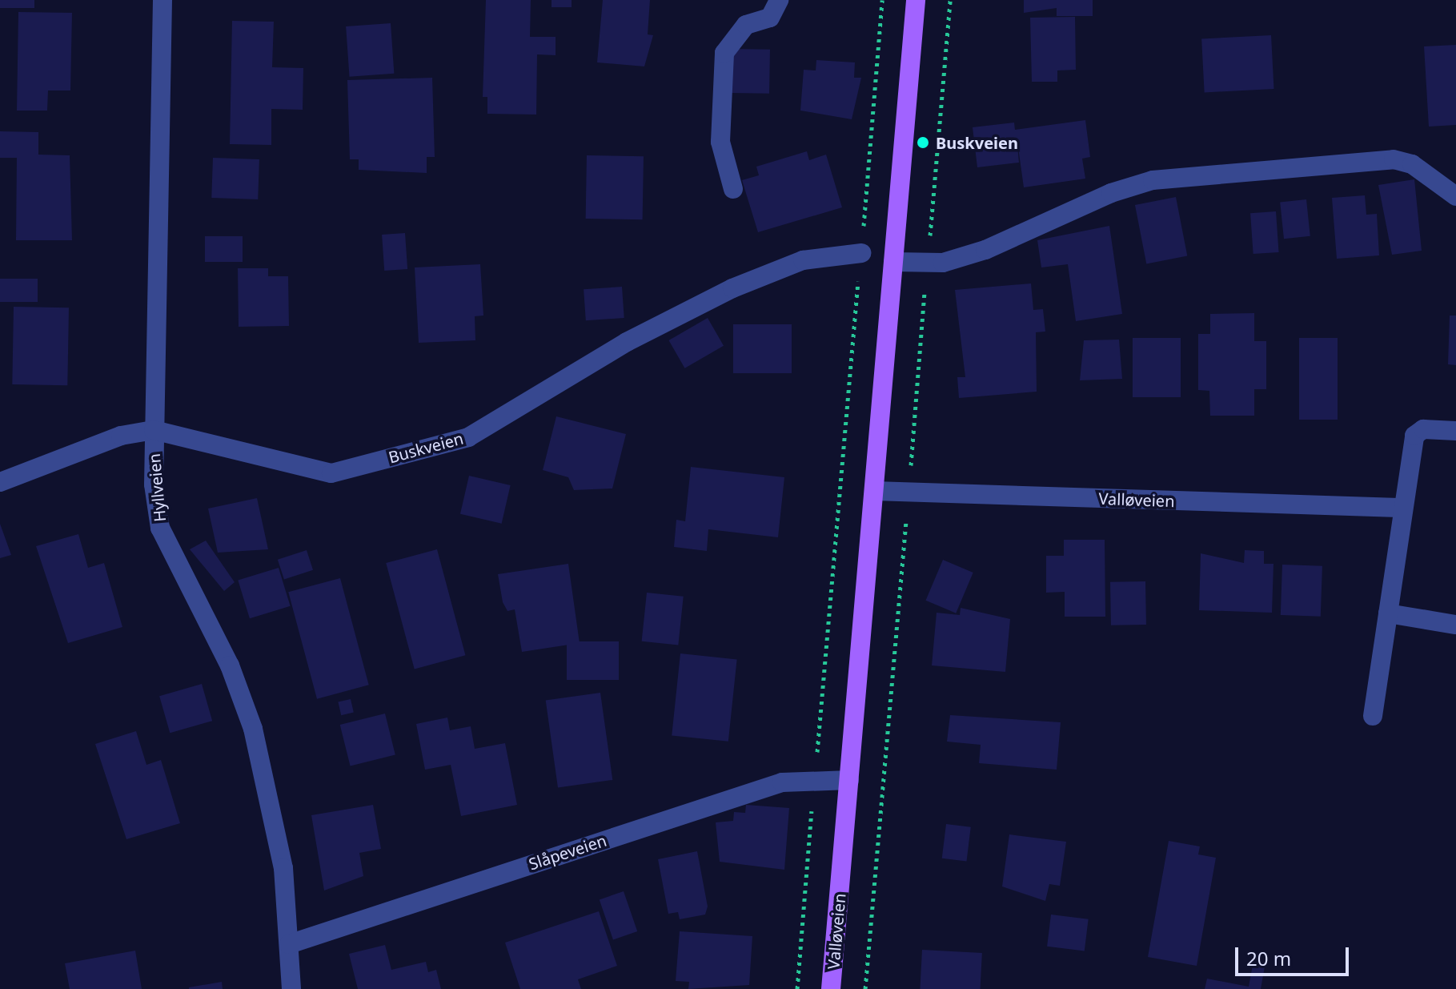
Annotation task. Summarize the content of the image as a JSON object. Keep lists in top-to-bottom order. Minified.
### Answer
{"streets":{"main road":["Valløveien"],"street":["Buskveien","Hyllveien","Slåpeveien"]},"crossings":[["Buskveien","Hyllveien"],["Hyllveien","Slåpeveien"],["Valløveien","Slåpeveien"]],"places":["Buskveien"],"scale_bar":"20 m"}
